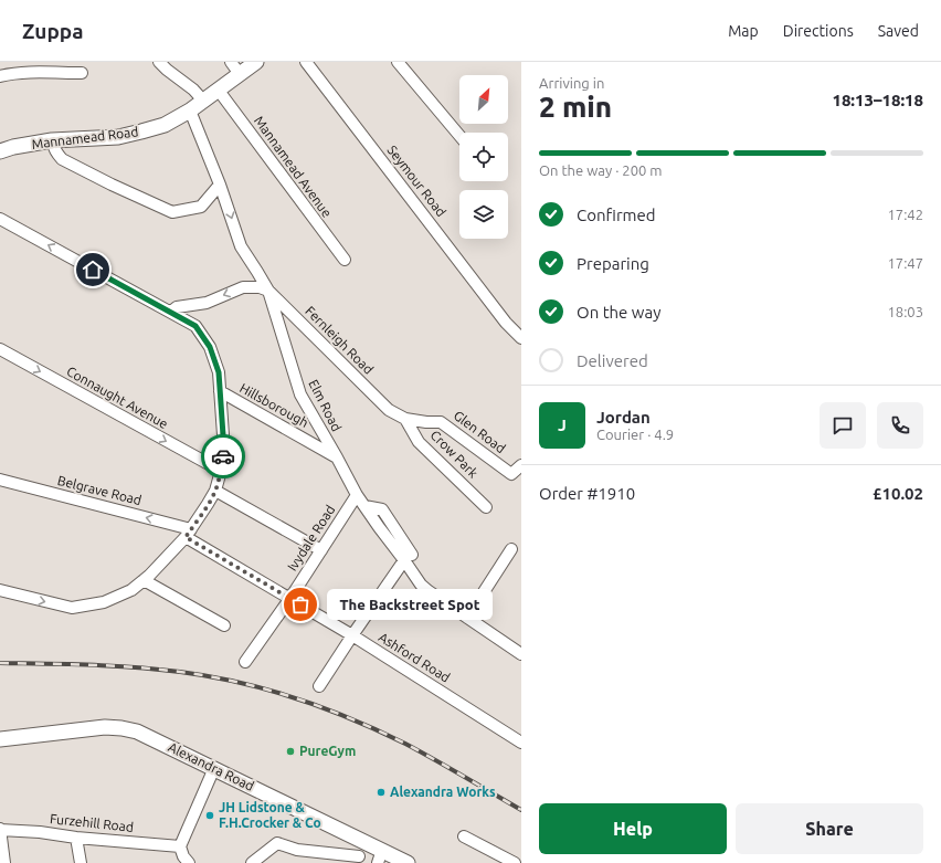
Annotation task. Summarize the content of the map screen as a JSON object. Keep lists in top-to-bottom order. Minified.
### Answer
{"streets":{"main road":["Mannamead Road","Alexandra Road"],"street":["Mannamead Avenue","Seymour Road","Fernleigh Road","Connaught Avenue","Hillsborough","Elm Road","Glen Road","Crow Park","Belgrave Road","Ivydale Road","Ashford Road","Furzehill Road"]},"crossings":[["Mannamead Road","Mannamead Avenue"],["Mannamead Road","Elm Road"],["Fernleigh Road","Elm Road"],["Fernleigh Road","Glen Road"],["Hillsborough","Elm Road"],["Elm Road","Ivydale Road"],["Glen Road","Crow Park"],["Belgrave Road","Ivydale Road"],["Belgrave Road","Ashford Road"],["Ivydale Road","Ashford Road"]],"one_way":["Connaught Avenue","Belgrave Road"],"places":["The Backstreet Spot","PureGym","Alexandra Works","JH Lidstone & F.H.Crocker & Co"],"north":"top right","page":{"header":"Zuppa","nav":["Map","Directions","Saved"],"heading":["2 min","Arriving in","18:13–18:18"],"panel":["Jordan","Courier · 4.9","Order #1910","£10.02"],"bar":"On the way · 200 m","list":[["Confirmed","17:42"],["Preparing","17:47"],["On the way","18:03"],"Delivered"],"round":"J","bubble":"The Backstreet Spot","buttons":["Help","Share"]}}
